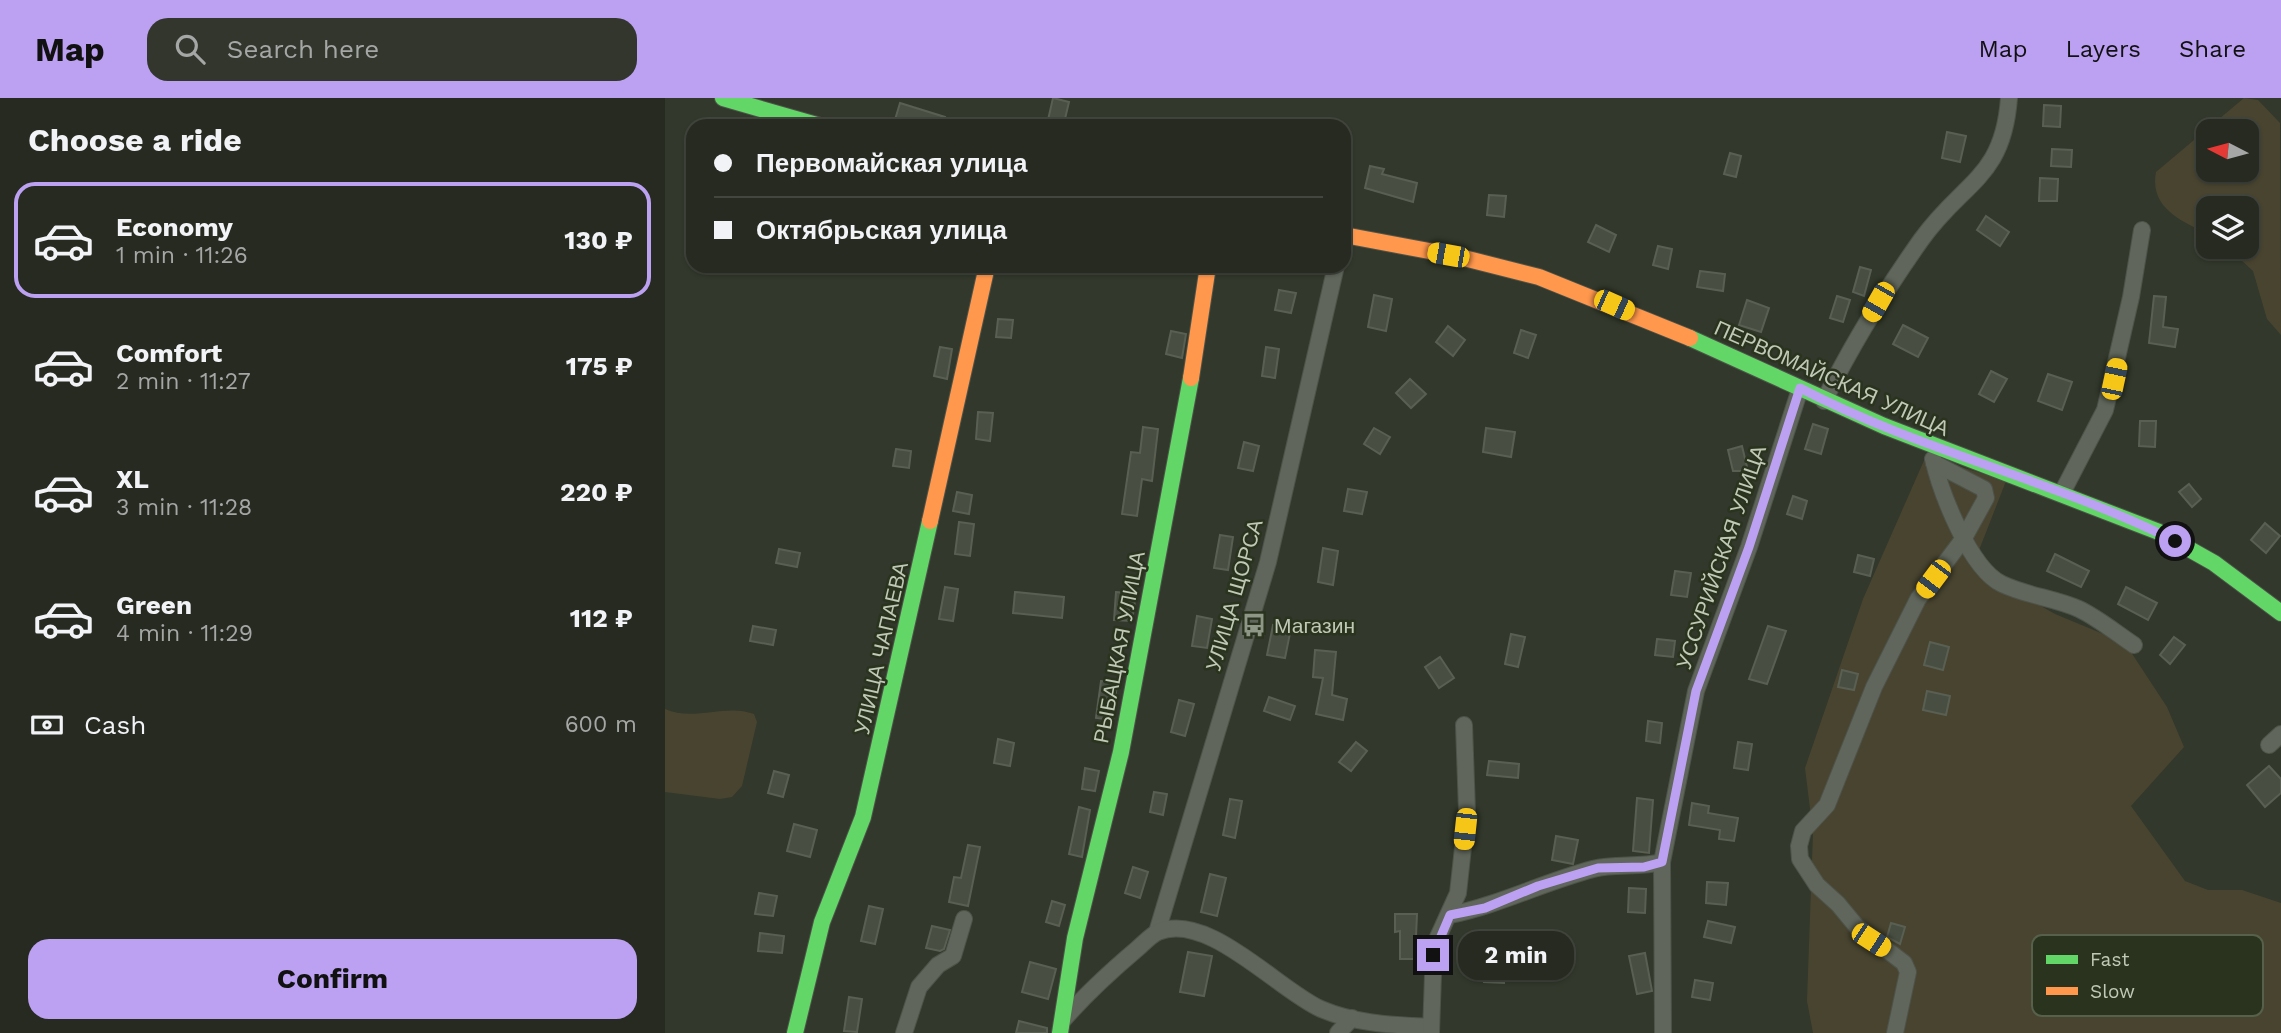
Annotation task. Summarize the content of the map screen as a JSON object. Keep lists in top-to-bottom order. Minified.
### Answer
{"streets":{"street":["ПЕРВОМАЙСКАЯ УЛИЦА","УССУРИЙСКАЯ УЛИЦА","УЛИЦА ЩОРСА","РЫБАЦКАЯ УЛИЦА","УЛИЦА ЧАПАЕВА"]},"crossings":[["ПЕРВОМАЙСКАЯ УЛИЦА","УССУРИЙСКАЯ УЛИЦА"]],"places":{"bus stop":["Магазин"]},"legend":["Fast","Slow"],"north":"left","page":{"header":"Map","search":"Search here","nav":["Map","Layers","Share"],"heading":"Choose a ride","banner":["Первомайская улица","Октябрьская улица"],"list":[{"name":"Economy","note":"1 min · 11:26","value":"130 ₽"},{"name":"Comfort","note":"2 min · 11:27","value":"175 ₽"},{"name":"XL","note":"3 min · 11:28","value":"220 ₽"},{"name":"Green","note":"4 min · 11:29","value":"112 ₽"}],"pay":["Cash","600 m"],"buttons":"Confirm","bubble":"2 min"}}
